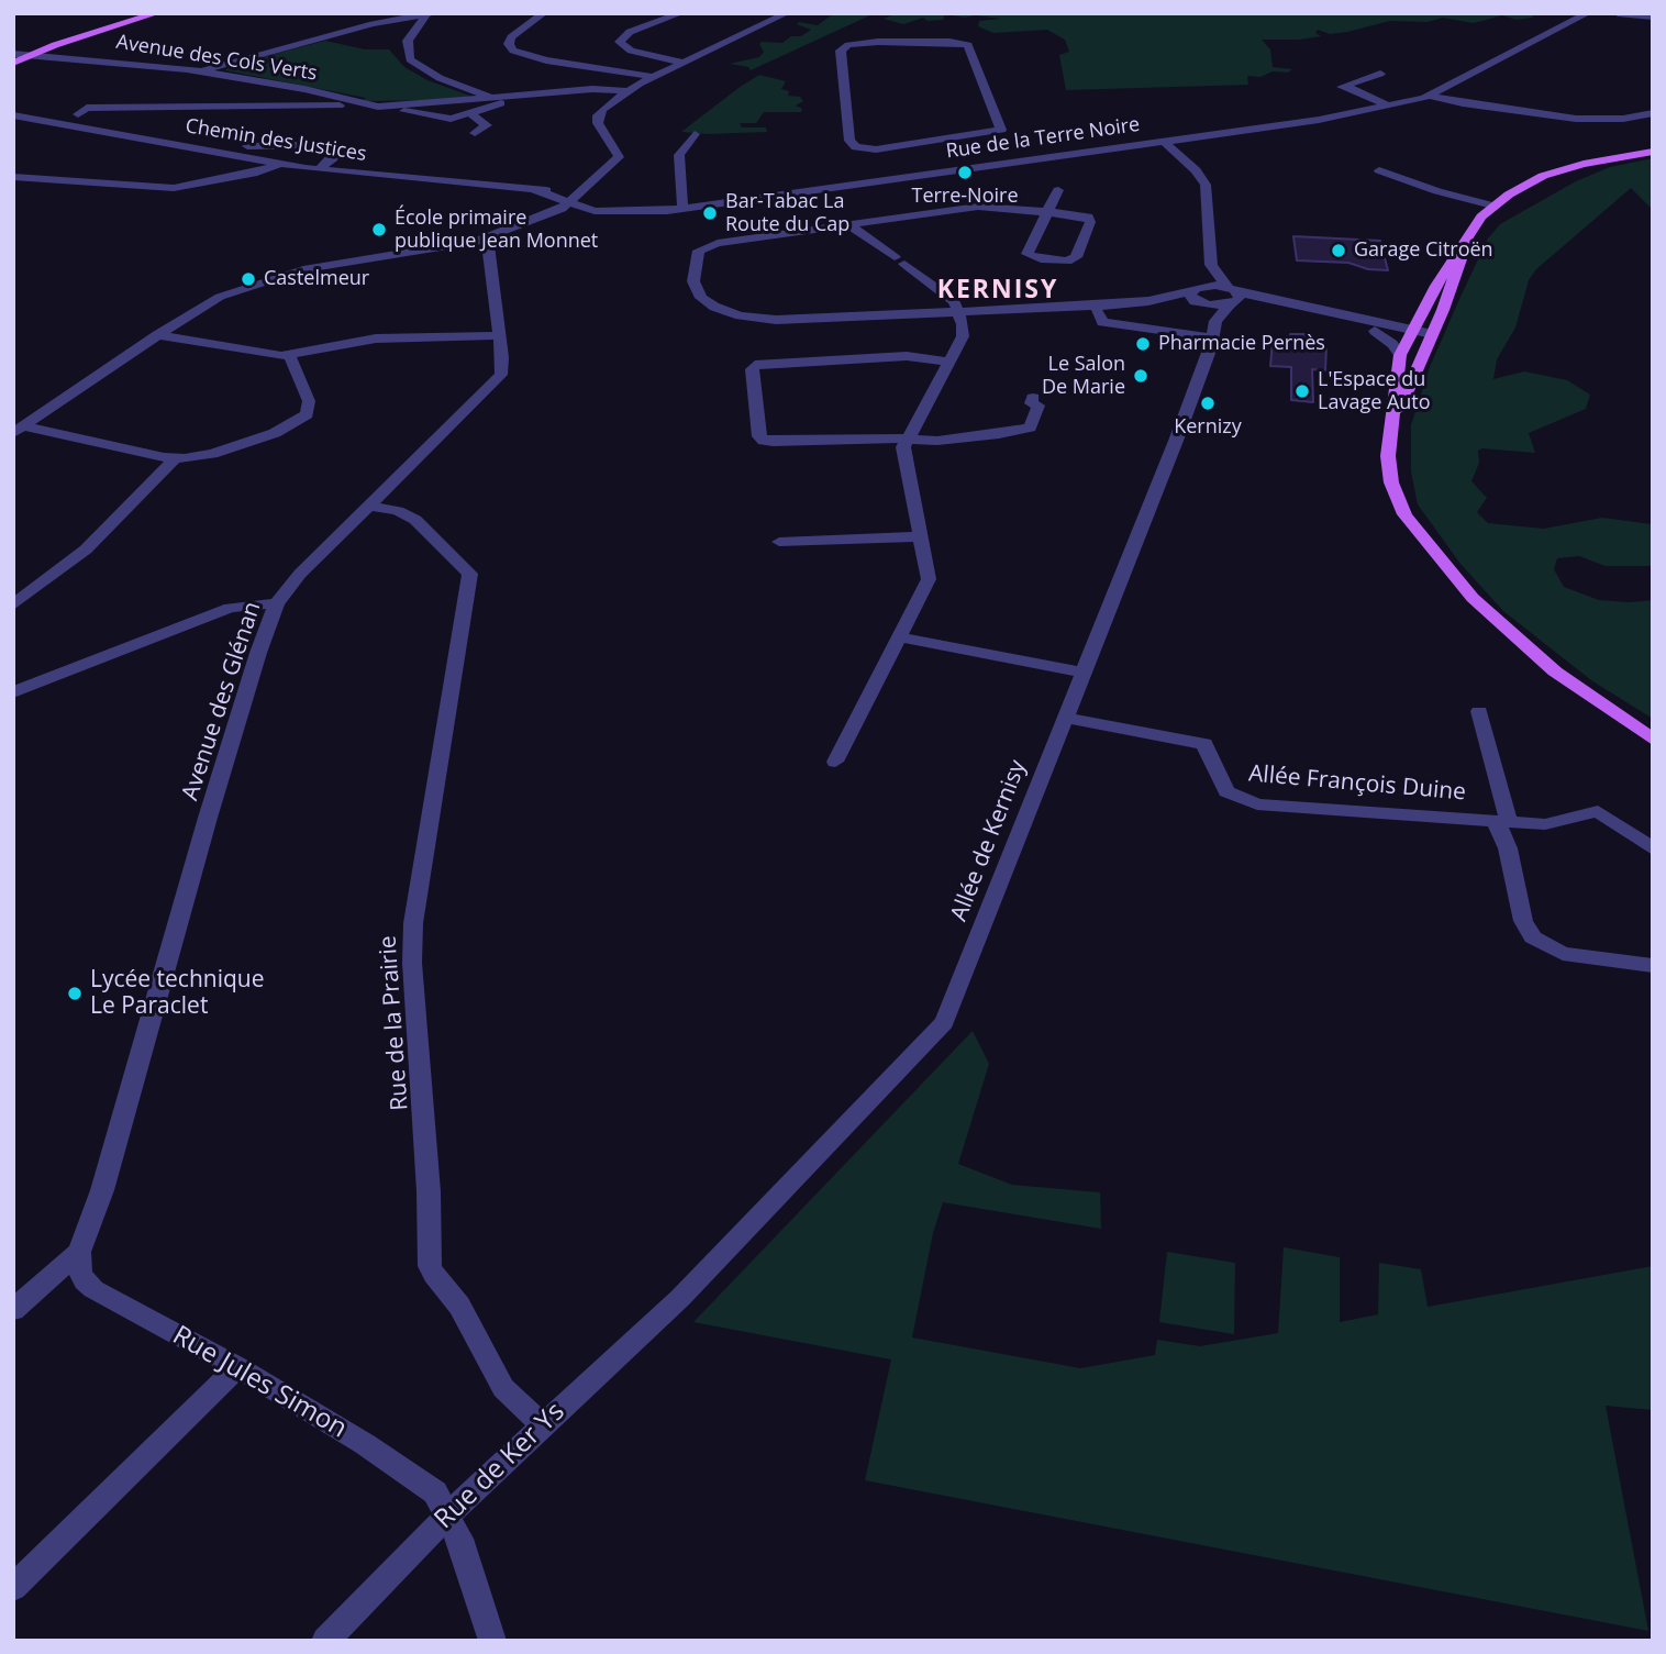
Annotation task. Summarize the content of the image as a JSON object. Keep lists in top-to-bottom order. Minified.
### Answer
{"streets":{"street":["Avenue des Cols Verts","Rue de la Terre Noire","Chemin des Justices","Avenue des Glénan","Allée François Duine","Allée de Kernisy","Rue de la Prairie","Rue Jules Simon","Rue de Ker Ys"]},"crossings":[["Rue de la Terre Noire","Chemin des Justices"],["Avenue des Glénan","Rue de la Prairie"],["Avenue des Glénan","Rue Jules Simon"],["Allée François Duine","Allée de Kernisy"],["Allée de Kernisy","Rue de Ker Ys"],["Rue de la Prairie","Rue de Ker Ys"],["Rue Jules Simon","Rue de Ker Ys"]],"districts":["KERNISY"],"places":["Terre-Noire","Bar-Tabac La Route du Cap","École primaire publique Jean Monnet","Garage Citroën","Castelmeur","Pharmacie Pernès","Le Salon De Marie","L'Espace du Lavage Auto","Kernizy","Lycée technique Le Paraclet"]}
